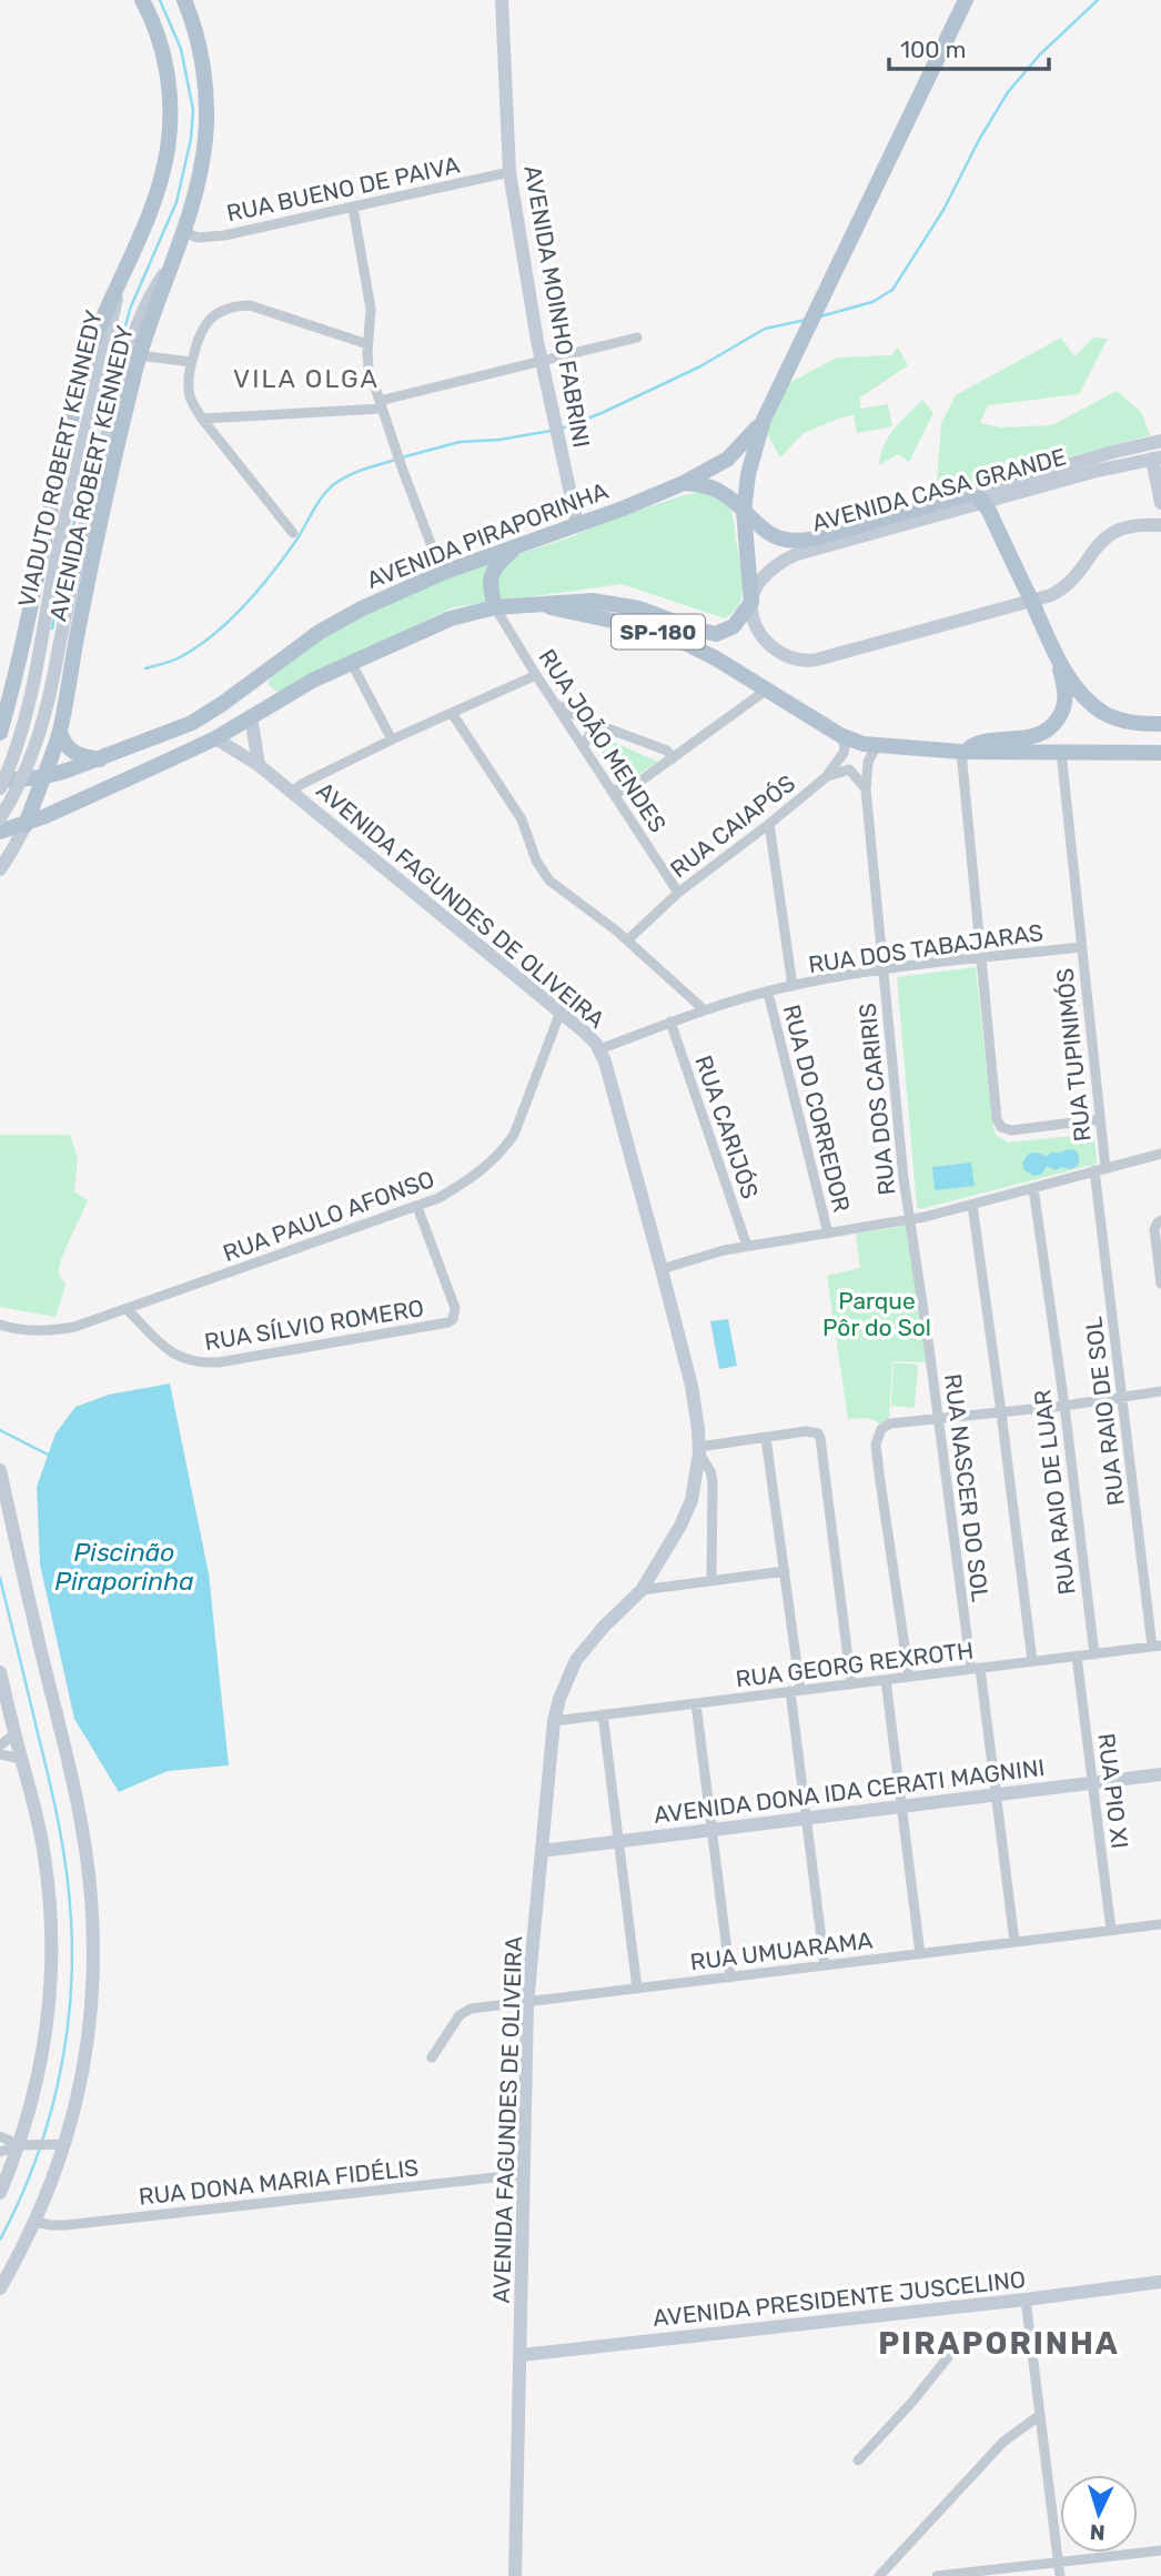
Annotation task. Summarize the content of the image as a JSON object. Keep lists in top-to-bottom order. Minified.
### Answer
{"streets":{"main road":["AVENIDA MOINHO FABRINI","VIADUTO ROBERT KENNEDY","AVENIDA ROBERT KENNEDY","AVENIDA CASA GRANDE","AVENIDA PIRAPORINHA","SP-180","AVENIDA FAGUNDES DE OLIVEIRA","AVENIDA DONA IDA CERATI MAGNINI","AVENIDA PRESIDENTE JUSCELINO"],"street":["RUA BUENO DE PAIVA","RUA JOÃO MENDES","RUA CAIAPÓS","RUA DOS TABAJARAS","RUA TUPINIMÓS","RUA DOS CARIRIS","RUA DO CORREDOR","RUA CARIJÓS","RUA PAULO AFONSO","RUA SÍLVIO ROMERO","RUA RAIO DE SOL","RUA NASCER DO SOL","RUA RAIO DE LUAR","RUA GEORG REXROTH","RUA PIO XI","RUA UMUARAMA","RUA DONA MARIA FIDÉLIS"]},"crossings":[["RUA BUENO DE PAIVA","AVENIDA MOINHO FABRINI"],["RUA BUENO DE PAIVA","AVENIDA ROBERT KENNEDY"],["AVENIDA MOINHO FABRINI","AVENIDA PIRAPORINHA"],["VIADUTO ROBERT KENNEDY","AVENIDA ROBERT KENNEDY"],["AVENIDA ROBERT KENNEDY","AVENIDA PIRAPORINHA"],["SP-180","RUA CAIAPÓS"],["SP-180","RUA TUPINIMÓS"],["SP-180","RUA DOS CARIRIS"],["RUA JOÃO MENDES","RUA CAIAPÓS"],["AVENIDA FAGUNDES DE OLIVEIRA","RUA DOS TABAJARAS"],["AVENIDA FAGUNDES DE OLIVEIRA","RUA PAULO AFONSO"],["AVENIDA FAGUNDES DE OLIVEIRA","RUA GEORG REXROTH"],["AVENIDA FAGUNDES DE OLIVEIRA","AVENIDA DONA IDA CERATI MAGNINI"],["AVENIDA FAGUNDES DE OLIVEIRA","RUA UMUARAMA"],["AVENIDA FAGUNDES DE OLIVEIRA","RUA DONA MARIA FIDÉLIS"],["AVENIDA FAGUNDES DE OLIVEIRA","AVENIDA PRESIDENTE JUSCELINO"],["RUA DOS TABAJARAS","RUA TUPINIMÓS"],["RUA DOS TABAJARAS","RUA DOS CARIRIS"],["RUA DOS TABAJARAS","RUA DO CORREDOR"],["RUA DOS TABAJARAS","RUA CARIJÓS"],["RUA DOS CARIRIS","RUA NASCER DO SOL"],["RUA PAULO AFONSO","RUA SÍLVIO ROMERO"],["RUA RAIO DE SOL","RUA GEORG REXROTH"],["RUA NASCER DO SOL","RUA GEORG REXROTH"],["RUA NASCER DO SOL","AVENIDA DONA IDA CERATI MAGNINI"],["RUA NASCER DO SOL","RUA UMUARAMA"],["RUA RAIO DE LUAR","RUA GEORG REXROTH"],["RUA GEORG REXROTH","RUA PIO XI"],["AVENIDA DONA IDA CERATI MAGNINI","RUA PIO XI"],["RUA PIO XI","RUA UMUARAMA"]],"districts":["VILA OLGA","PIRAPORINHA"],"water":["Piscinão Piraporinha"],"parks":["Parque Pôr do Sol"],"scale_bar":"100 m","north":"bottom"}
